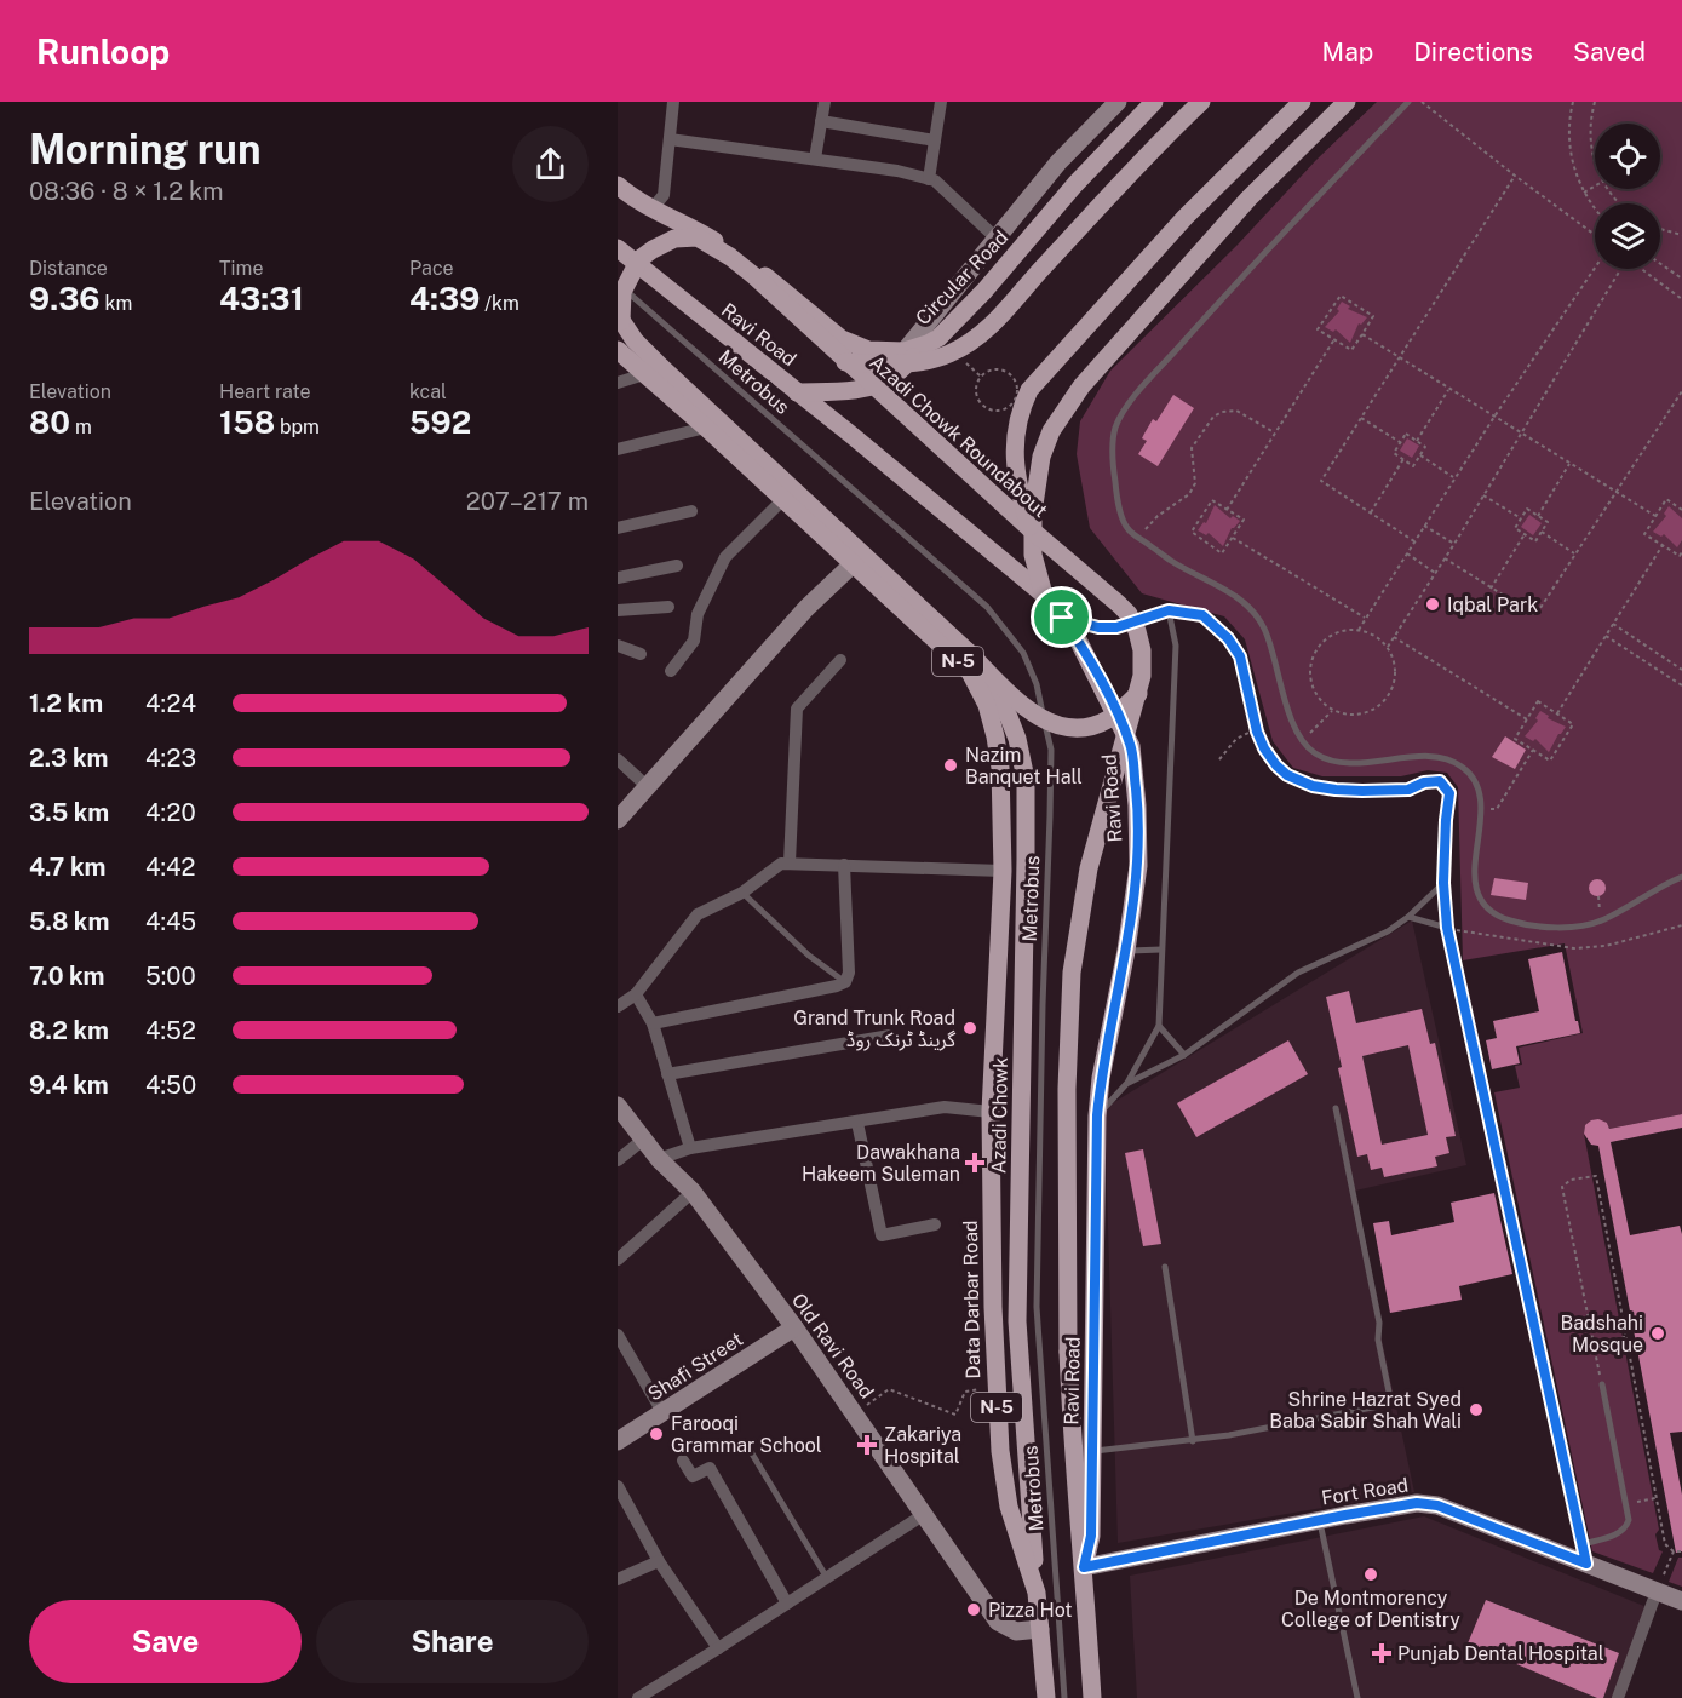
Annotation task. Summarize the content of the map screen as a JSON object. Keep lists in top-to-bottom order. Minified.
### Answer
{"streets":{"main road":["Circular Road","Ravi Road","Azadi Chowk Roundabout","N-5","Azadi Chowk","Data Darbar Road"],"street":["Old Ravi Road","Shafi Street","Fort Road"],"lane":["Metrobus"]},"crossings":[["Ravi Road","Fort Road"],["N-5","Data Darbar Road"],["Azadi Chowk","Data Darbar Road"],["Data Darbar Road","Old Ravi Road"],["Old Ravi Road","Shafi Street"]],"places":{"other":["Iqbal Park","Nazim Banquet Hall","Grand Trunk Road گرینڈ ٹرنک روڈ","Badshahi Mosque","Shrine Hazrat Syed Baba Sabir Shah Wali","Farooqi Grammar School","De Montmorency College of Dentistry","Pizza Hot"],"health":["Dawakhana Hakeem Suleman","Zakariya Hospital","Punjab Dental Hospital"]},"page":{"header":"Runloop","nav":["Map","Directions","Saved"],"heading":["Morning run","08:36 · 8 × 1.2 km"],"stats":[["Distance","9.36 km"],["Time","43:31"],["Pace","4:39 /km"],["Elevation","80 m"],["Heart rate","158 bpm"],["kcal","592"]],"chart":["Elevation","207–217 m"],"list":[{"name":"1.2 km","note":"4:24"},{"name":"2.3 km","note":"4:23"},{"name":"3.5 km","note":"4:20"},{"name":"4.7 km","note":"4:42"},{"name":"5.8 km","note":"4:45"},{"name":"7.0 km","note":"5:00"},{"name":"8.2 km","note":"4:52"},{"name":"9.4 km","note":"4:50"}],"buttons":["Save","Share"]}}
